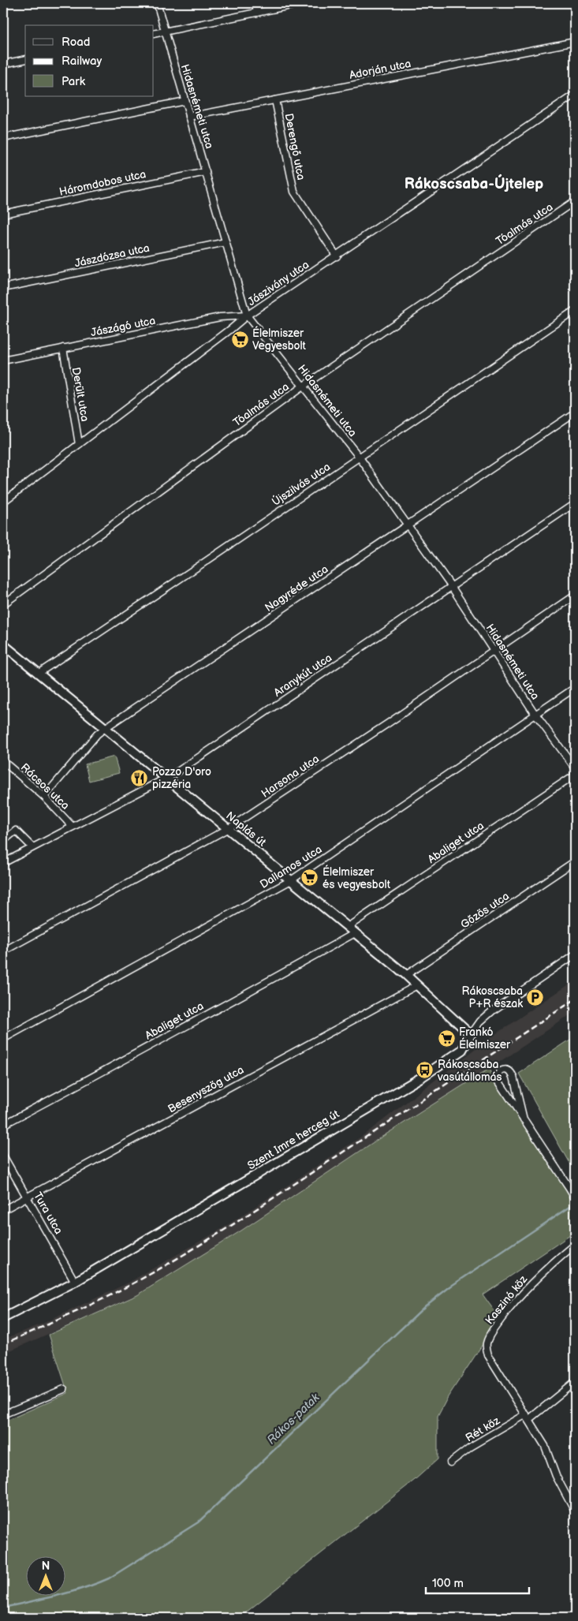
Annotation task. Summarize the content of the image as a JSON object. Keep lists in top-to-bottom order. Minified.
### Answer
{"streets":{"street":["Adorján utca","Hidasnémeti utca","Derengő utca","Háromdobos utca","Tóalmás utca","Jászdózsa utca","Jászivány utca","Jászágó utca","Derült utca","Újszilvás utca","Nagyréde utca","Aranykút utca","Harsona utca","Rácsos utca","Naplás út","Abaliget utca","Dallamos utca","Gőzös utca","Besenyszög utca","Szent Imre herceg út","Tura utca","Kaszinó köz","Rét köz"]},"crossings":[["Adorján utca","Hidasnémeti utca"],["Adorján utca","Derengő utca"],["Hidasnémeti utca","Háromdobos utca"],["Hidasnémeti utca","Tóalmás utca"],["Hidasnémeti utca","Jászdózsa utca"],["Hidasnémeti utca","Jászivány utca"],["Hidasnémeti utca","Jászágó utca"],["Hidasnémeti utca","Újszilvás utca"],["Hidasnémeti utca","Nagyréde utca"],["Hidasnémeti utca","Aranykút utca"],["Hidasnémeti utca","Harsona utca"],["Hidasnémeti utca","Dallamos utca"],["Derengő utca","Jászivány utca"],["Jászivány utca","Jászágó utca"],["Jászivány utca","Derült utca"],["Jászágó utca","Derült utca"],["Újszilvás utca","Naplás út"],["Nagyréde utca","Rácsos utca"],["Nagyréde utca","Naplás út"],["Aranykút utca","Rácsos utca"],["Aranykút utca","Naplás út"],["Harsona utca","Naplás út"],["Naplás út","Abaliget utca"],["Naplás út","Dallamos utca"],["Naplás út","Gőzös utca"],["Naplás út","Besenyszög utca"],["Naplás út","Szent Imre herceg út"],["Besenyszög utca","Tura utca"],["Szent Imre herceg út","Tura utca"],["Kaszinó köz","Rét köz"]],"districts":["Rákoscsaba-Újtelep"],"water":["Rákos-patak"],"places":{"supermarket":["Élelmiszer Vegyesbolt","Élelmiszer és vegyesbolt","Frankó Élelmiszer"],"restaurant":["Pozzo D'oro pizzéria"],"parking":["Rákoscsaba P+R észak"],"bus stop":["Rákoscsaba vasútállomás"]},"legend":["Road","Railway","Park"],"scale_bar":"100 m","north":"top"}
